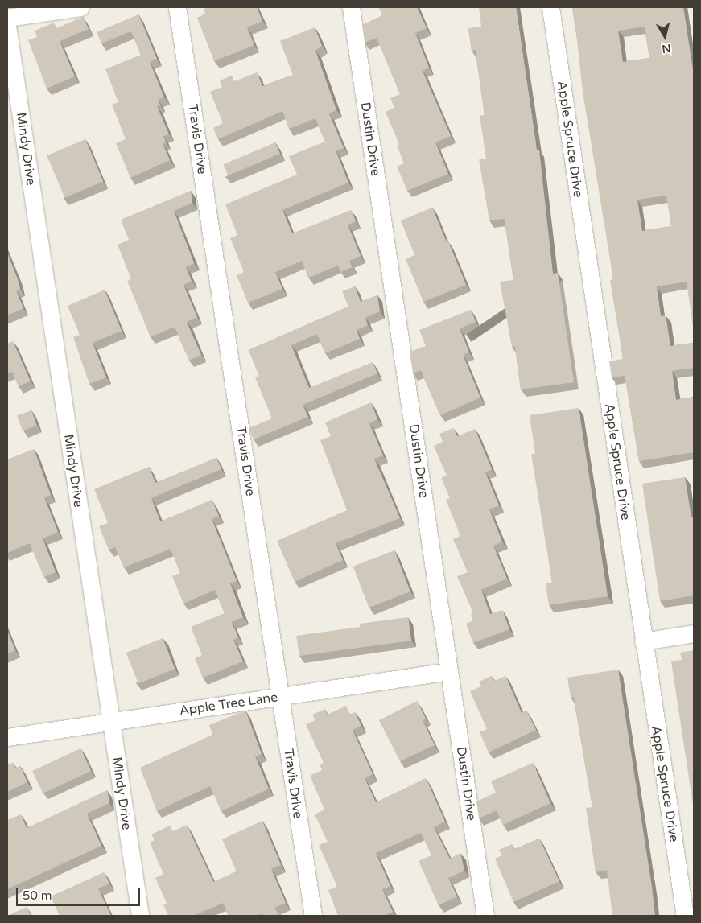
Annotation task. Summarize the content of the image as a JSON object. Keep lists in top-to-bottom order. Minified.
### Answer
{"streets":{"street":["Travis Drive","Dustin Drive","Apple Spruce Drive","Mindy Drive","Apple Tree Lane"]},"crossings":[["Travis Drive","Apple Tree Lane"],["Dustin Drive","Apple Tree Lane"],["Mindy Drive","Apple Tree Lane"]],"scale_bar":"50 m","north":"bottom"}
